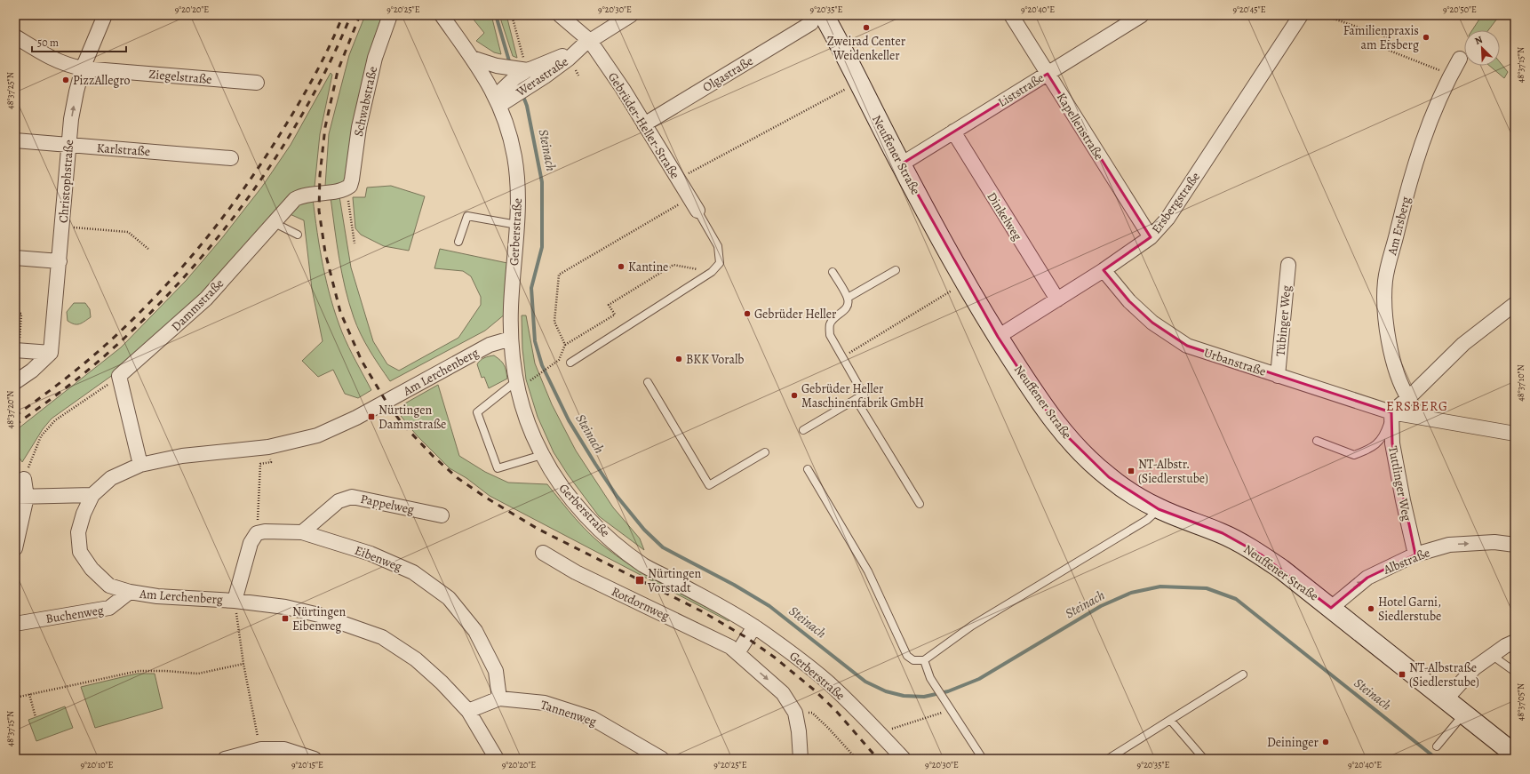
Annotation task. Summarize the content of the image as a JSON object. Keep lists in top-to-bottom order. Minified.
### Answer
{"streets":{"main road":["Neuffener Straße"],"street":["Olgastraße","Ziegelstraße","Werastraße","Liststraße","Schwabstraße","Gebrüder-Heller-Straße","Kapellenstraße","Karlstraße","Christophstraße","Ersbergstraße","Dinkelweg","Am Ersberg","Gerberstraße","Dammstraße","Tübinger Weg","Urbanstraße","Am Lerchenberg","Tuttlinger Weg","Pappelweg","Eibenweg","Albstraße","Rotdornweg","Buchenweg","Tannenweg"]},"crossings":[["Olgastraße","Gebrüder-Heller-Straße"],["Olgastraße","Neuffener Straße"],["Ziegelstraße","Christophstraße"],["Werastraße","Gebrüder-Heller-Straße"],["Werastraße","Gerberstraße"],["Liststraße","Kapellenstraße"],["Liststraße","Neuffener Straße"],["Liststraße","Dinkelweg"],["Schwabstraße","Dammstraße"],["Kapellenstraße","Ersbergstraße"],["Karlstraße","Christophstraße"],["Neuffener Straße","Ersbergstraße"],["Neuffener Straße","Albstraße"],["Ersbergstraße","Dinkelweg"],["Ersbergstraße","Urbanstraße"],["Gerberstraße","Am Lerchenberg"],["Tübinger Weg","Urbanstraße"],["Urbanstraße","Tuttlinger Weg"],["Am Lerchenberg","Buchenweg"],["Am Lerchenberg","Tannenweg"],["Tuttlinger Weg","Albstraße"],["Pappelweg","Eibenweg"],["Eibenweg","Tannenweg"]],"one_way":["Albstraße"],"districts":["ERSBERG"],"water":["Steinach"],"places":{"other":["Zweirad Center Weidenkeller","Familienpraxis am Ersberg","PizzAllegro","Kantine","Gebrüder Heller","BKK Voralb","Gebrüder Heller Maschinenfabrik GmbH","Hotel Garni, Siedlerstube","Deininger"],"transit":["Nürtingen Dammstraße","NT-Albstr. (Siedlerstube)","Nürtingen Vorstadt","Nürtingen Eibenweg","NT-Albstraße (Siedlerstube)"]},"scale_bar":"50 m","north":"top left","coordinates":["9°20'20\"E","9°20'25\"E","9°20'30\"E","9°20'35\"E","9°20'40\"E","9°20'45\"E","9°20'50\"E","48°37'15\"N","48°37'25\"N","48°37'10\"N","48°37'20\"N","48°37'05\"N","9°20'10\"E","9°20'15\"E"]}
